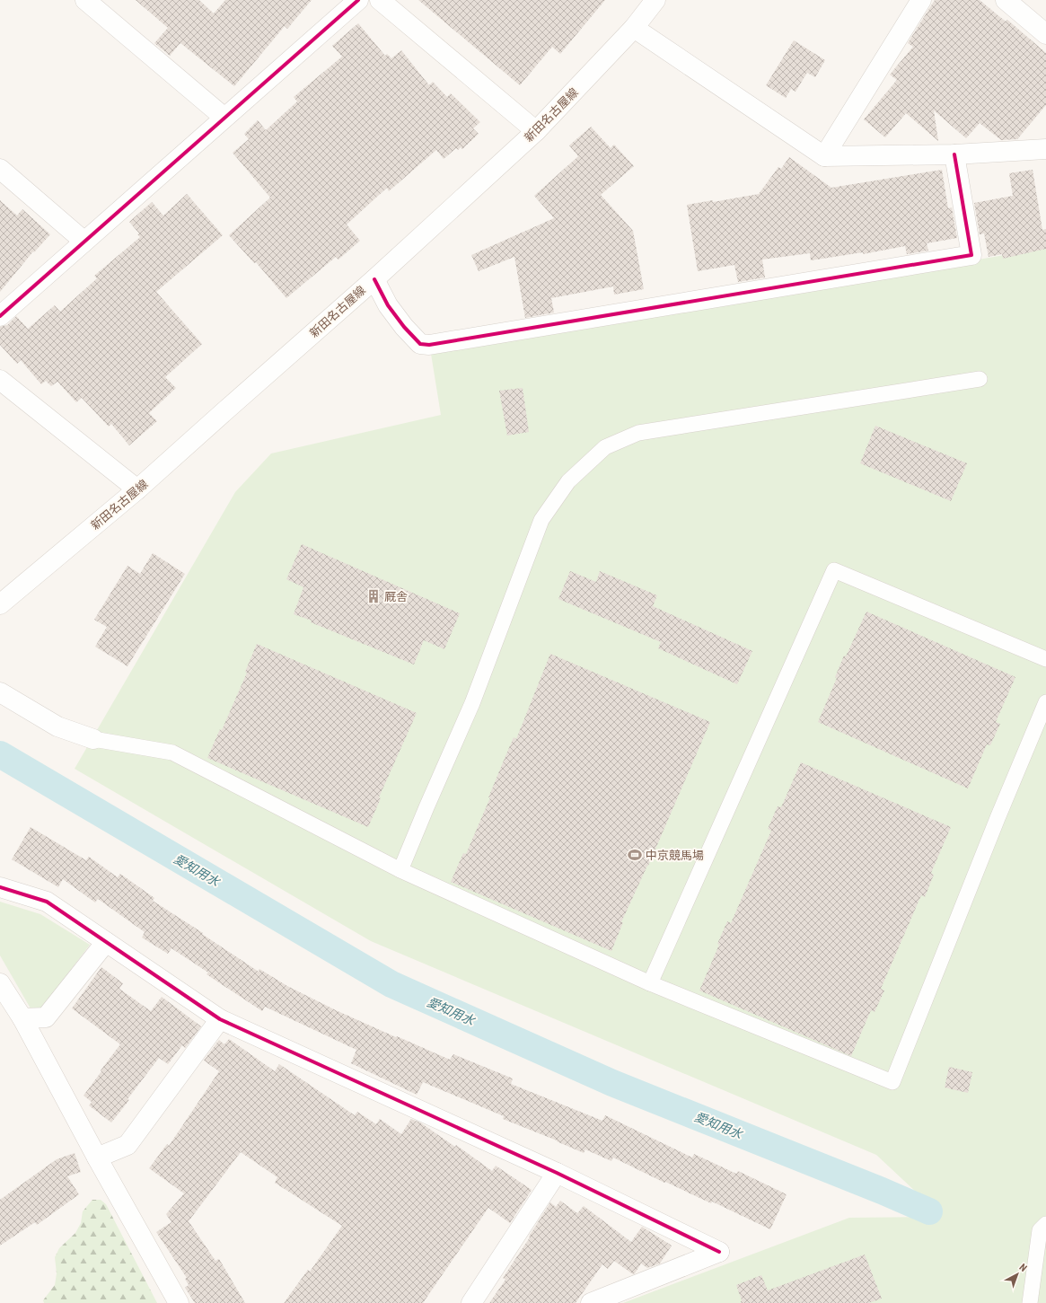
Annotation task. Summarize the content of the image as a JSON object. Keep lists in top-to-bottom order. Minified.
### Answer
{"streets":{"street":["新田名古屋線"]},"water":["愛知用水"],"places":{"building":["厩舎"],"sports":["中京競馬場"]},"north":"top right"}
